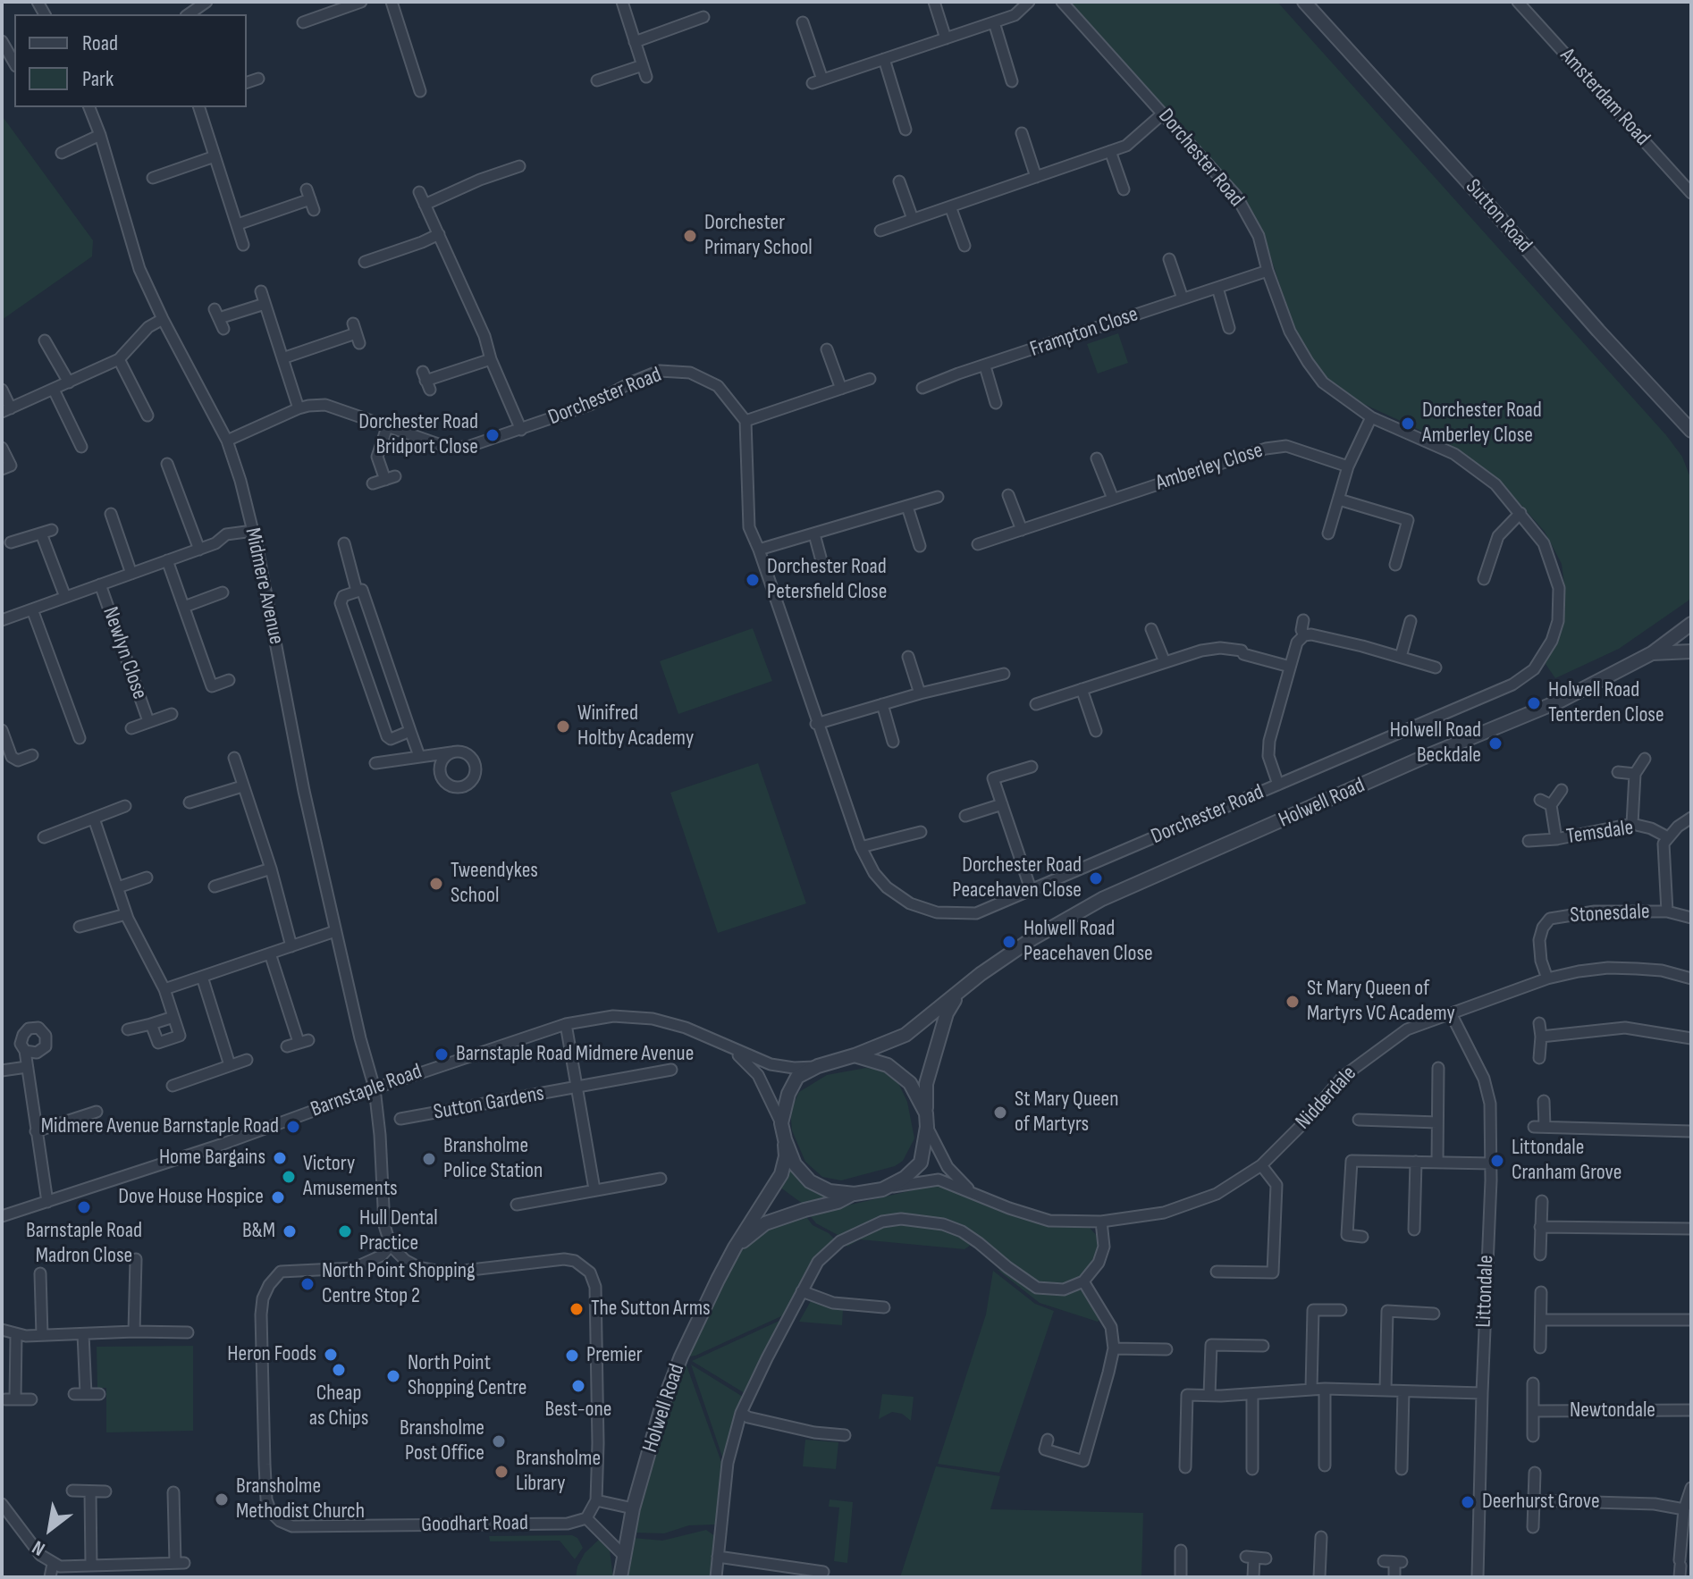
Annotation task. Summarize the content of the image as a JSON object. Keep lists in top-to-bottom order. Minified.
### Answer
{"streets":{"street":["Amsterdam Road","Dorchester Road","Sutton Road","Frampton Close","Amberley Close","Midmere Avenue","Newlyn Close","Holwell Road","Temsdale","Stonesdale","Barnstaple Road","Nidderdale","Sutton Gardens","Littondale","Newtondale","Goodhart Road"]},"crossings":[["Dorchester Road","Frampton Close"],["Dorchester Road","Midmere Avenue"],["Midmere Avenue","Newlyn Close"],["Midmere Avenue","Barnstaple Road"],["Holwell Road","Barnstaple Road"],["Holwell Road","Nidderdale"],["Stonesdale","Nidderdale"],["Barnstaple Road","Nidderdale"],["Nidderdale","Littondale"]],"places":["Dorchester Primary School","Dorchester Road Amberley Close","Dorchester Road Bridport Close","Dorchester Road Petersfield Close","Holwell Road Tenterden Close","Winifred Holtby Academy","Holwell Road Beckdale","Dorchester Road Peacehaven Close","Tweendykes School","Holwell Road Peacehaven Close","St Mary Queen of Martyrs VC Academy","Barnstaple Road Midmere Avenue","St Mary Queen of Martyrs","Midmere Avenue Barnstaple Road","Home Bargains","Bransholme Police Station","Littondale Cranham Grove","Victory Amusements","Dove House Hospice","Barnstaple Road Madron Close","B&M","Hull Dental Practice","North Point Shopping Centre Stop 2","The Sutton Arms","Heron Foods","Premier","Cheap as Chips","North Point Shopping Centre","Best-one","Bransholme Post Office","Bransholme Library","Bransholme Methodist Church","Deerhurst Grove"],"legend":["Road","Park"],"north":"bottom left"}
